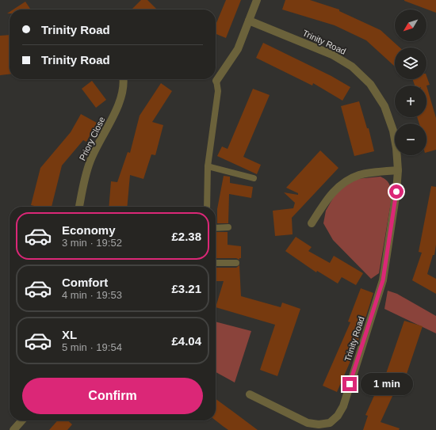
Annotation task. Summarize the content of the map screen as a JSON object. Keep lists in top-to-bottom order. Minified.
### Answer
{"streets":{"street":["Trinity Road","Priory Close"]},"north":"bottom left","page":{"map_buttons":["+","−"],"banner":["Trinity Road","Trinity Road"],"list":[{"name":"Economy","note":"3 min · 19:52","value":"£2.38"},{"name":"Comfort","note":"4 min · 19:53","value":"£3.21"},{"name":"XL","note":"5 min · 19:54","value":"£4.04"}],"buttons":"Confirm","bubble":"1 min"}}
